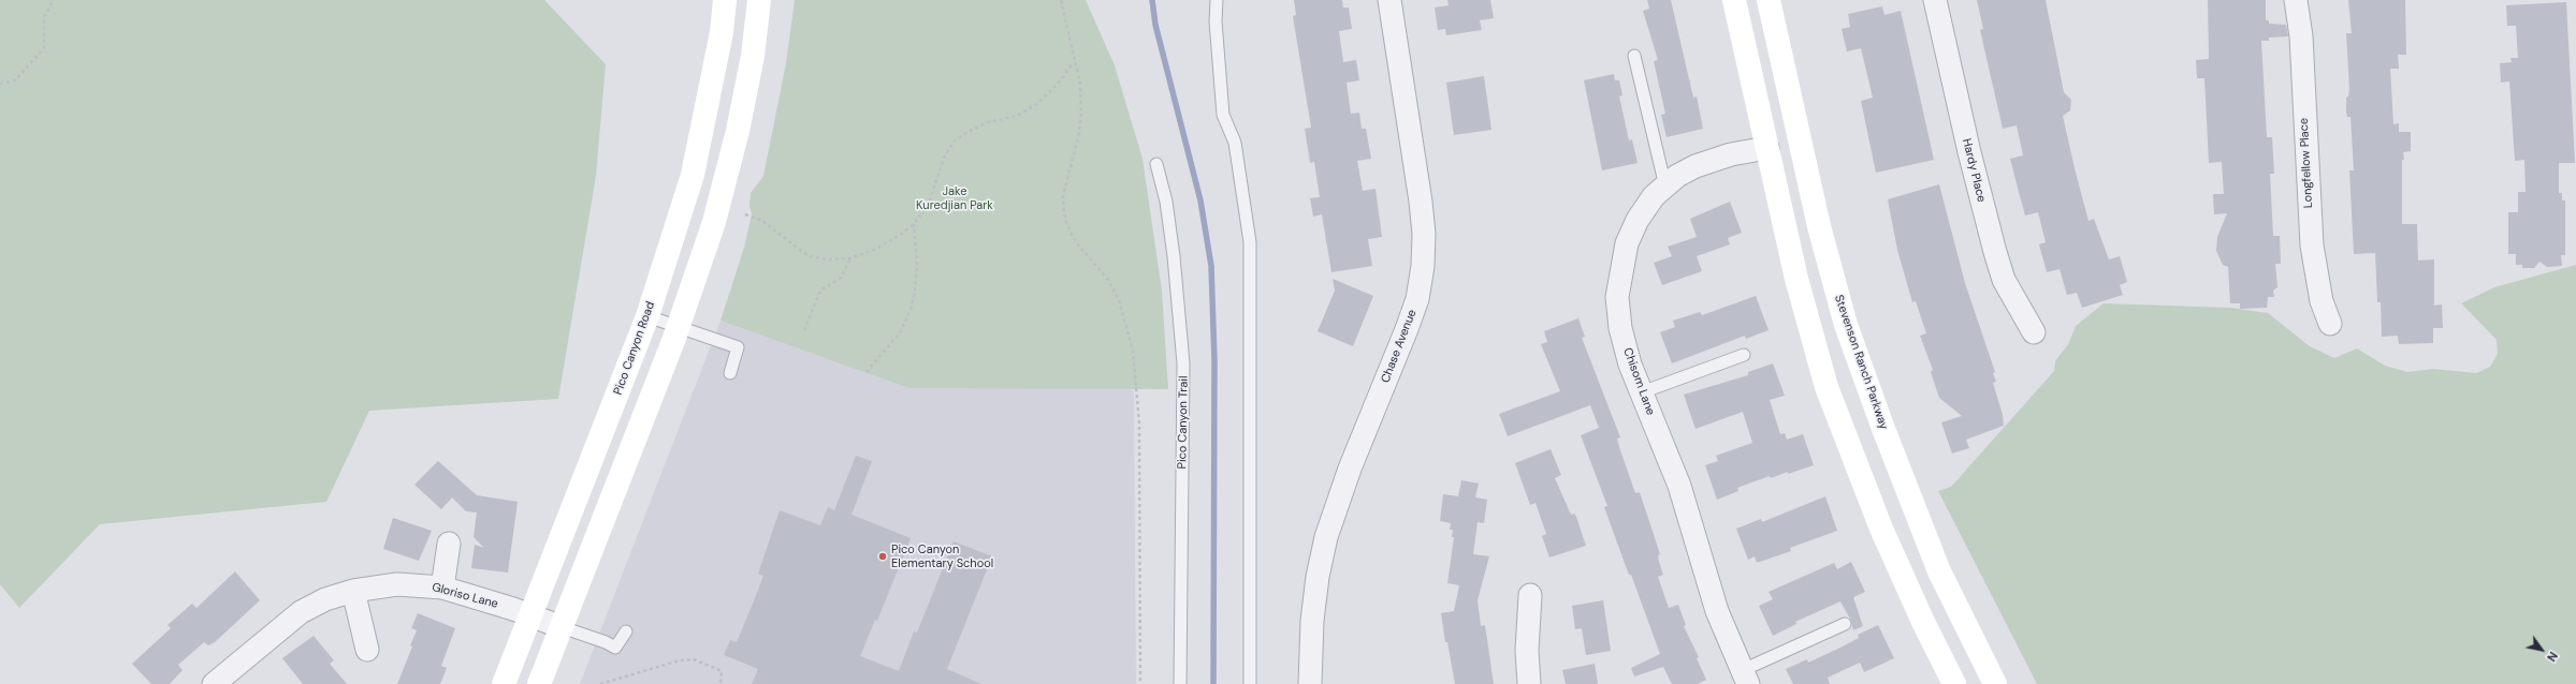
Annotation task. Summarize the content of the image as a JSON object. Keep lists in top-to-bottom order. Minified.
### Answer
{"streets":{"main road":["Pico Canyon Road","Stevenson Ranch Parkway"],"street":["Longfellow Place","Hardy Place","Chase Avenue","Chisom Lane","Gloriso Lane"],"lane":["Pico Canyon Trail"]},"crossings":[["Pico Canyon Road","Gloriso Lane"]],"parks":["Jake Kuredjian Park"],"places":["Pico Canyon Elementary School"],"north":"bottom right"}
